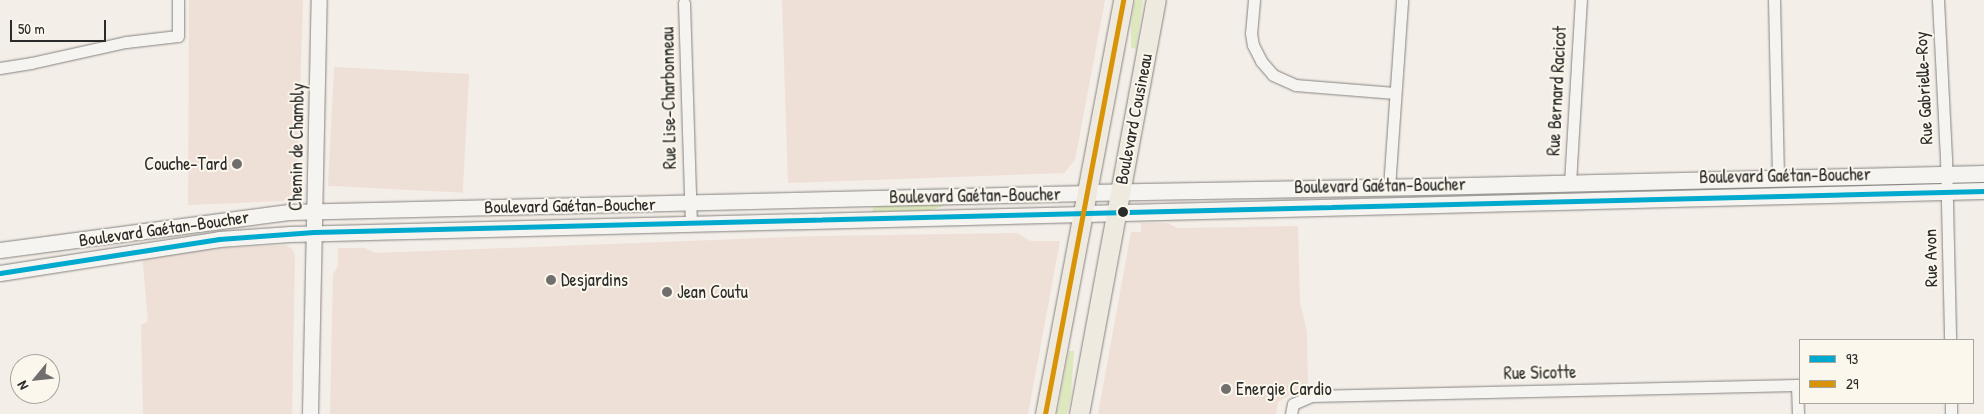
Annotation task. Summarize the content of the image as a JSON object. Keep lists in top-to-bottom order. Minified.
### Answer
{"streets":{"main road":["Boulevard Cousineau","Boulevard Gaétan-Boucher"],"street":["Rue Gabrielle-Roy","Rue Bernard Racicot","Rue Lise-Charbonneau","Chemin de Chambly","Rue Avon","Rue Sicotte"]},"crossings":[["Rue Gabrielle-Roy","Boulevard Gaétan-Boucher"],["Rue Gabrielle-Roy","Rue Avon"],["Rue Bernard Racicot","Boulevard Gaétan-Boucher"],["Rue Lise-Charbonneau","Boulevard Gaétan-Boucher"],["Boulevard Cousineau","Boulevard Gaétan-Boucher"],["Chemin de Chambly","Boulevard Gaétan-Boucher"],["Boulevard Gaétan-Boucher","Rue Avon"]],"places":["Couche-Tard","Desjardins","Jean Coutu","Energie Cardio"],"lines":["transit line 29","transit line 93"],"legend":["93","29"],"scale_bar":"50 m","north":"bottom left"}
